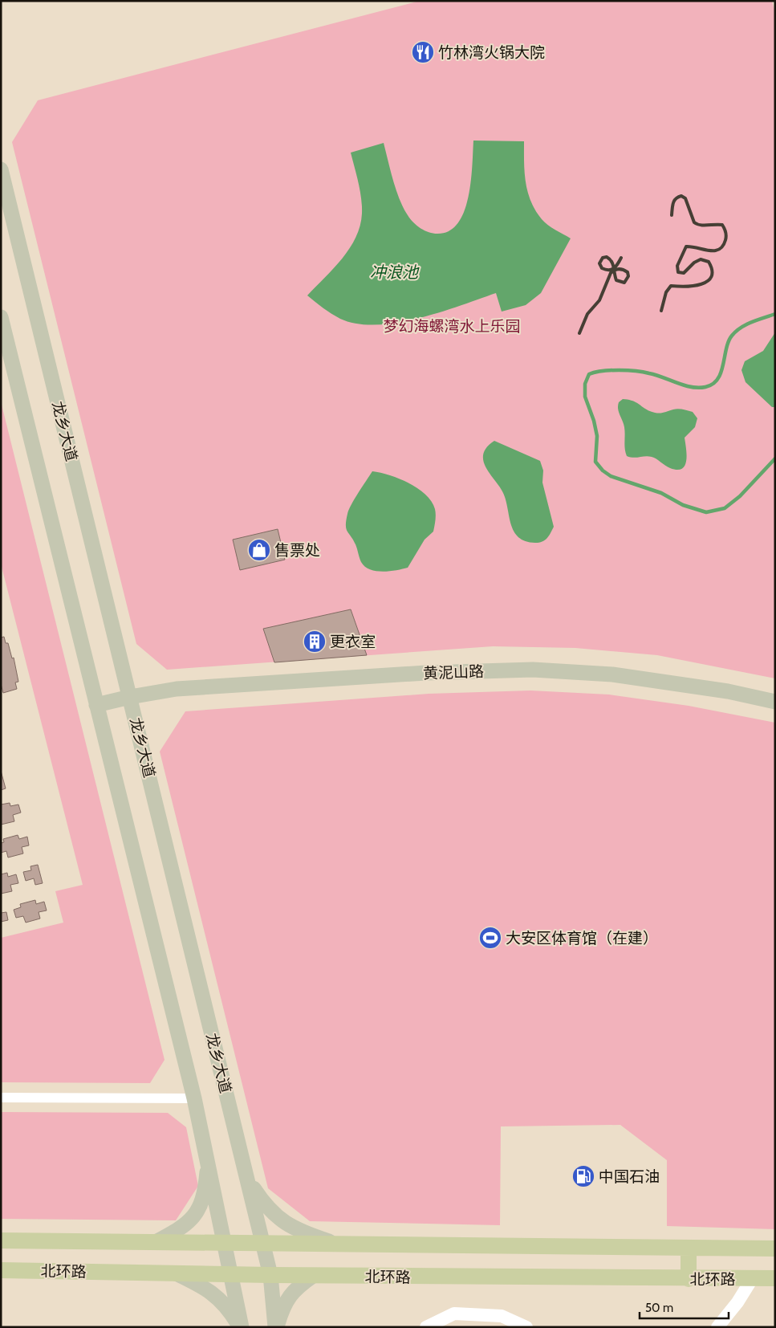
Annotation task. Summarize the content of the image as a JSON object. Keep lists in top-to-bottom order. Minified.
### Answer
{"streets":{"main road":["龙乡大道","黄泥山路","北环路"]},"crossings":[["龙乡大道","黄泥山路"],["龙乡大道","北环路"]],"water":["冲浪池"],"parks":["梦幻海螺湾水上乐园"],"places":{"restaurant":["竹林湾火锅大院"],"shop":["售票处"],"building":["更衣室"],"sports":["大安区体育馆（在建）"],"fuel station":["中国石油"]},"scale_bar":"50 m"}
